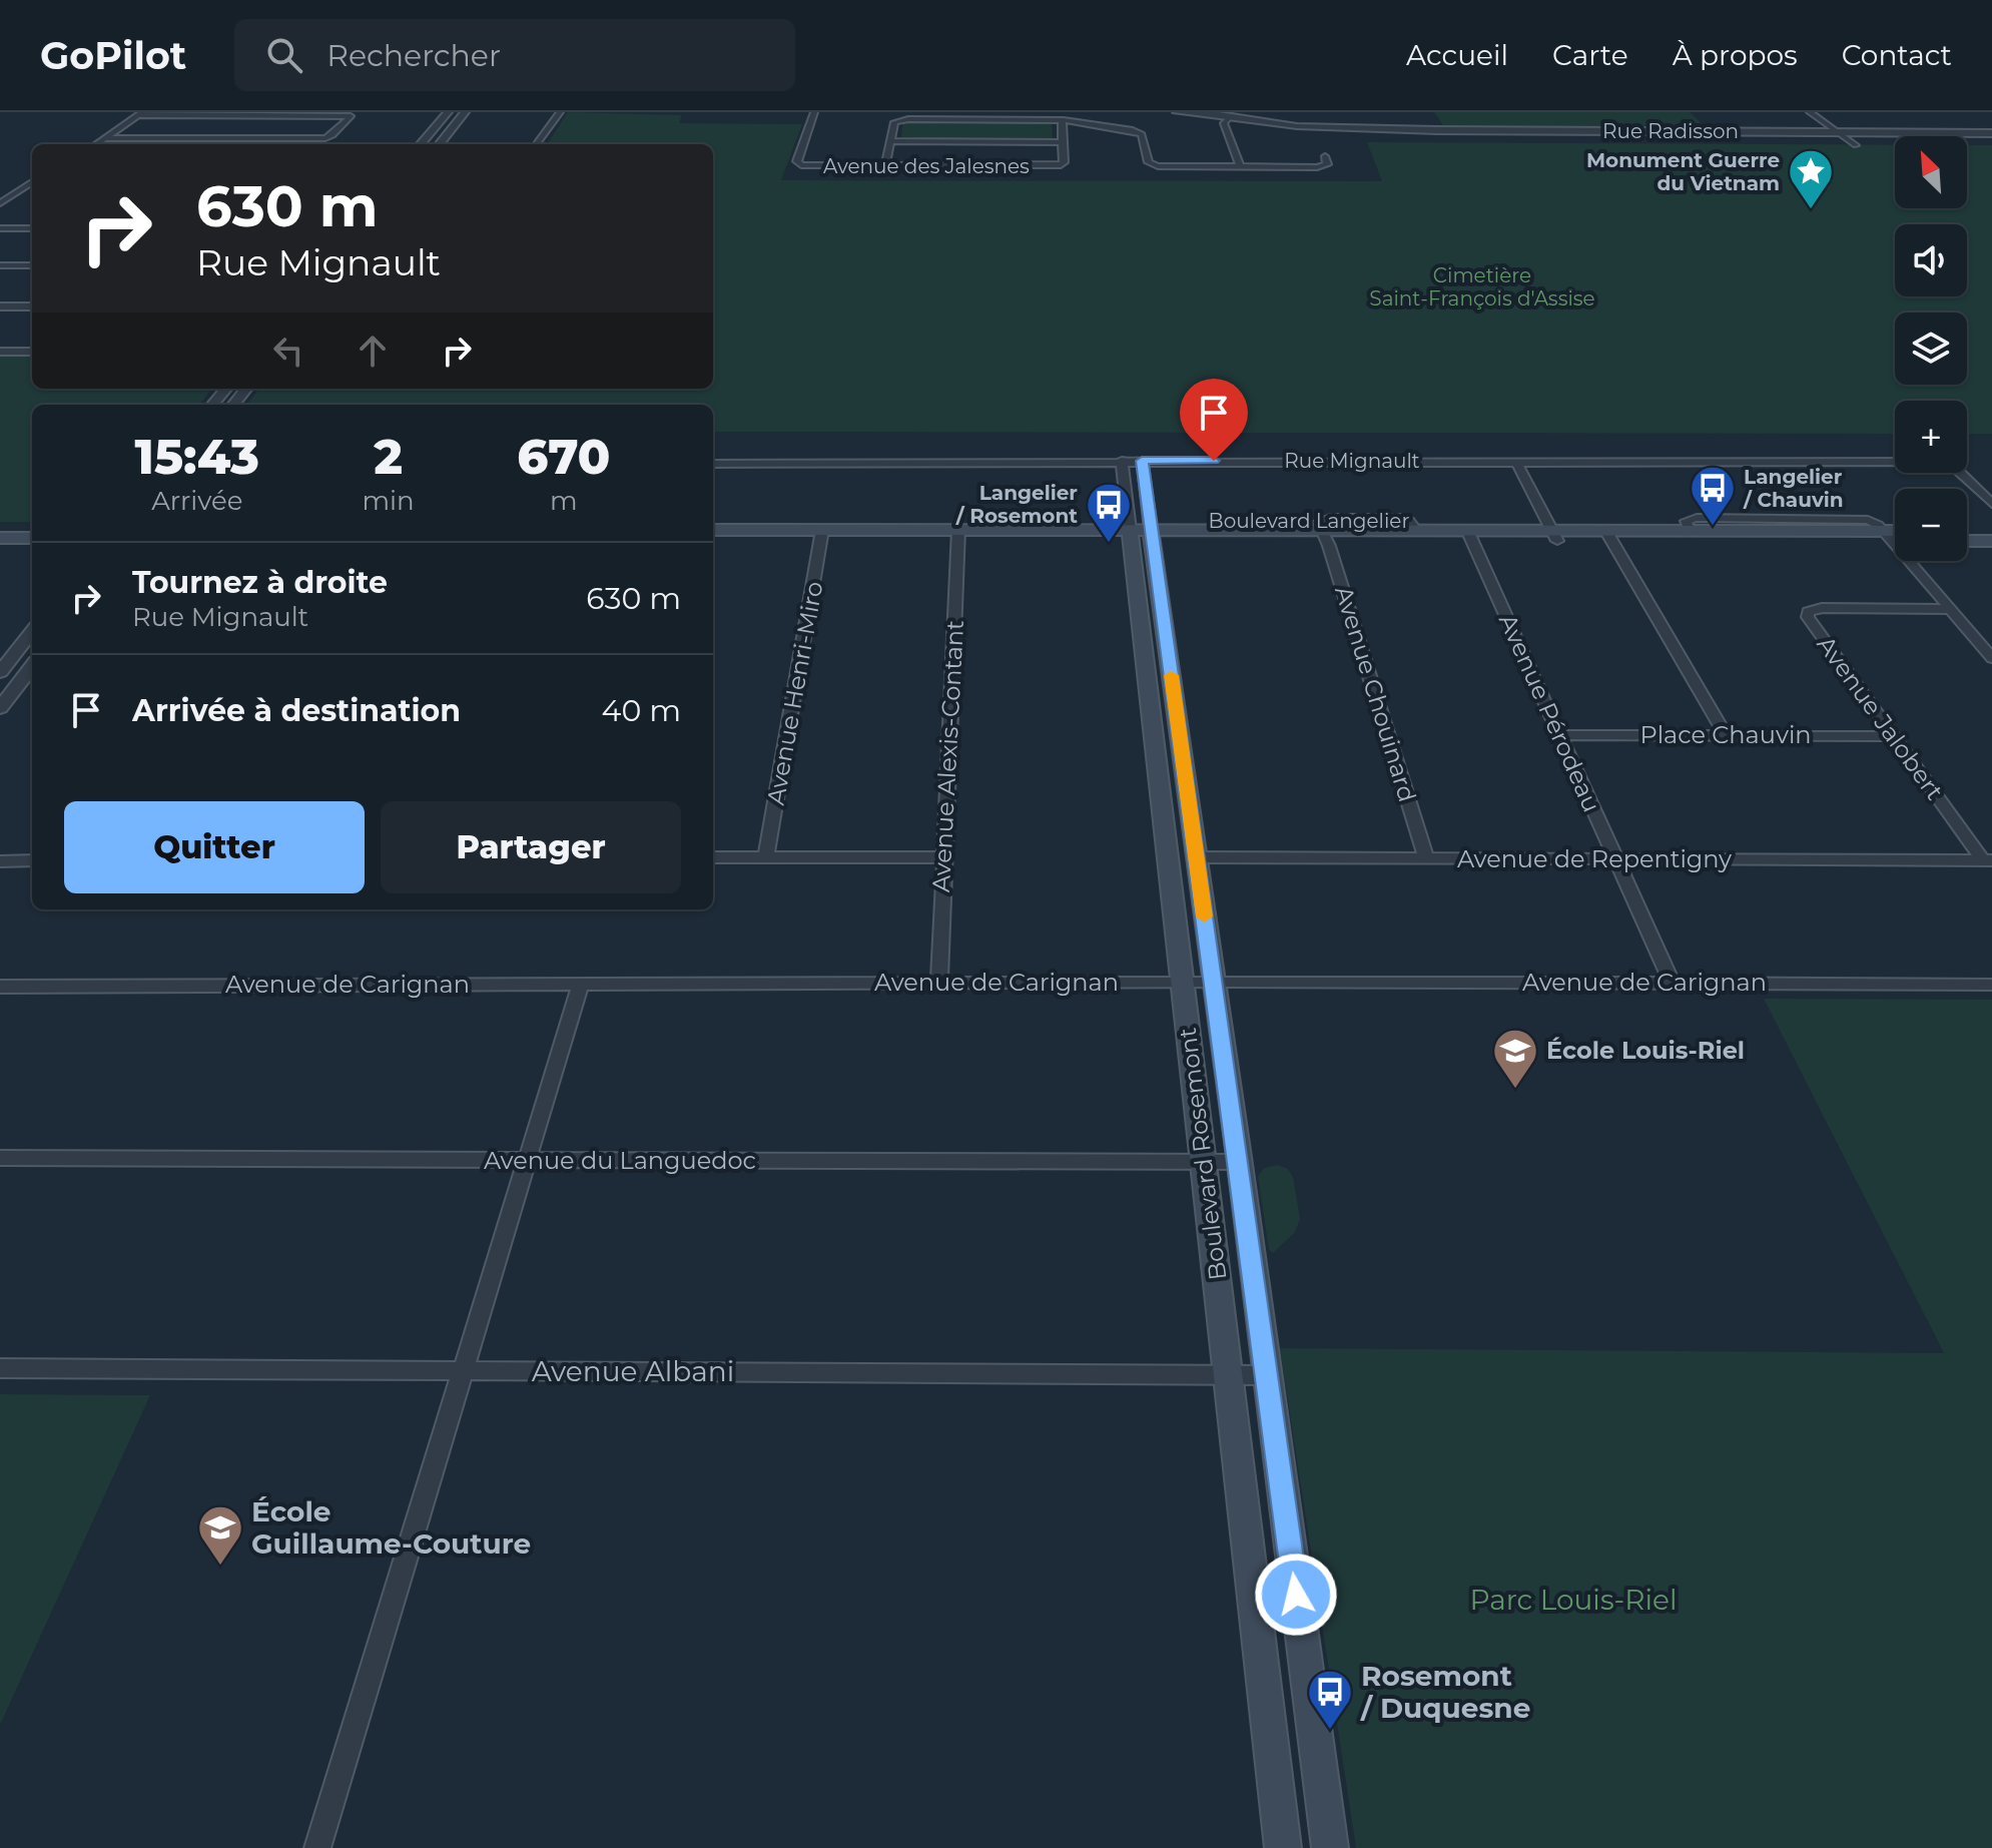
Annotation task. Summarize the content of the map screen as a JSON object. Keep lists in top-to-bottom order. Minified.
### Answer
{"streets":{"main road":["Boulevard Langelier","Boulevard Rosemont"],"street":["Rue Radisson","Avenue des Jalesnes","Rue Mignault","Avenue Henri-Miro","Avenue Chouinard","Avenue Pérodeau","Avenue Jalobert","Place Chauvin","Avenue Alexis-Contant","Avenue de Repentigny","Avenue de Carignan","Avenue du Languedoc","Avenue Albani"]},"crossings":[["Rue Mignault","Boulevard Rosemont"],["Boulevard Langelier","Avenue Henri-Miro"],["Boulevard Langelier","Avenue Chouinard"],["Boulevard Langelier","Avenue Pérodeau"],["Boulevard Langelier","Avenue Alexis-Contant"],["Boulevard Langelier","Boulevard Rosemont"],["Avenue Chouinard","Avenue de Repentigny"],["Avenue Pérodeau","Place Chauvin"],["Avenue Pérodeau","Avenue de Repentigny"],["Avenue Pérodeau","Avenue de Carignan"],["Avenue Jalobert","Place Chauvin"],["Avenue Jalobert","Avenue de Repentigny"],["Avenue Alexis-Contant","Avenue de Carignan"],["Avenue de Repentigny","Boulevard Rosemont"],["Avenue de Carignan","Boulevard Rosemont"],["Boulevard Rosemont","Avenue du Languedoc"],["Boulevard Rosemont","Avenue Albani"]],"parks":["Cimetière Saint-François d'Assise","Parc Louis-Riel"],"places":{"place":["Monument Guerre du Vietnam"],"bus stop":["Langelier / Chauvin","Langelier / Rosemont","Rosemont / Duquesne"],"school or university":["École Louis-Riel","École Guillaume-Couture"]},"north":"top left","page":{"header":"GoPilot","search":"Rechercher","nav":["Accueil","Carte","À propos","Contact"],"map_buttons":["+","−"],"turn":["630 m","Rue Mignault"],"eta":["15:43","Arrivée","2","min","670","m"],"list":[{"name":"Tournez à droite","note":"Rue Mignault","value":"630 m"},{"name":"Arrivée à destination","value":"40 m"}],"buttons":["Quitter","Partager"]}}
